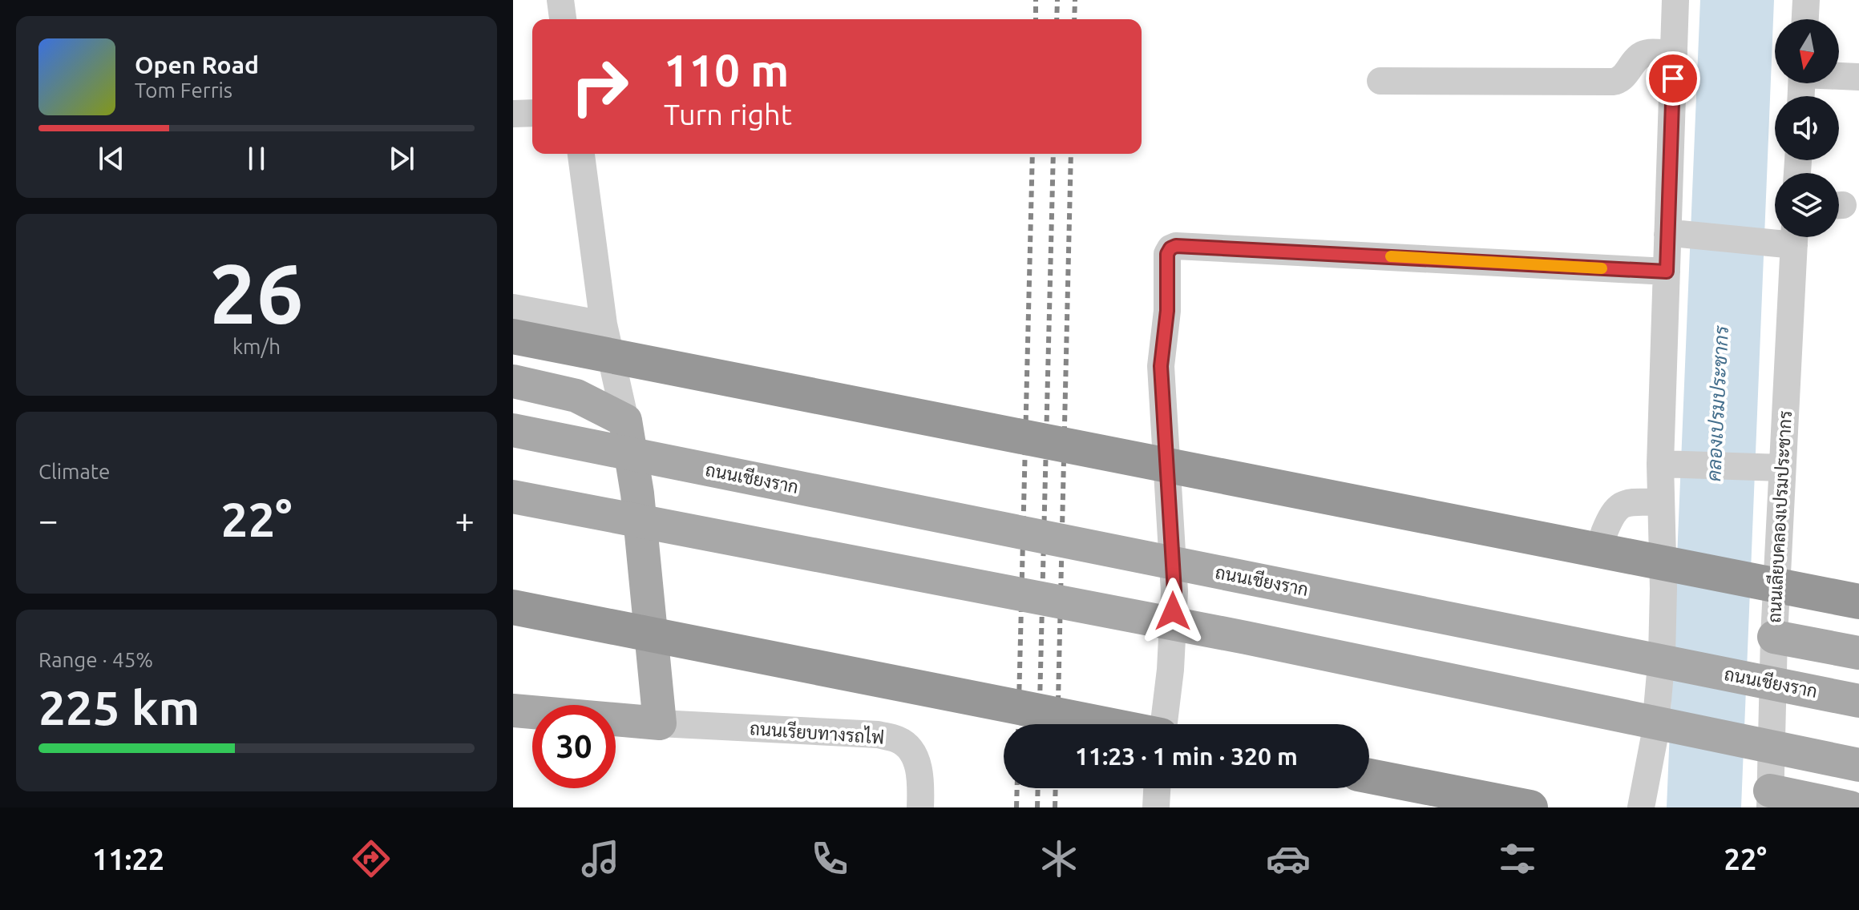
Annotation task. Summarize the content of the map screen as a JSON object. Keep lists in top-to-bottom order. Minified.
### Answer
{"streets":{"main road":["ถนนเชียงราก"],"street":["ถนนเลียบคลองเปรมประชากร","ถนนเรียบทางรถไฟ"]},"water":["คลองเปรมประชากร"],"north":"bottom","page":{"turn":["110 m","Turn right"],"song":["Open Road","Tom Ferris"],"tile":[["26","km/h"],"Climate",["Range · 45%","225 km"]],"heat":["−","22°","+"],"limit":"30","trip":"11:23 · 1 min · 320 m","tabs":["11:22","22°"]}}
